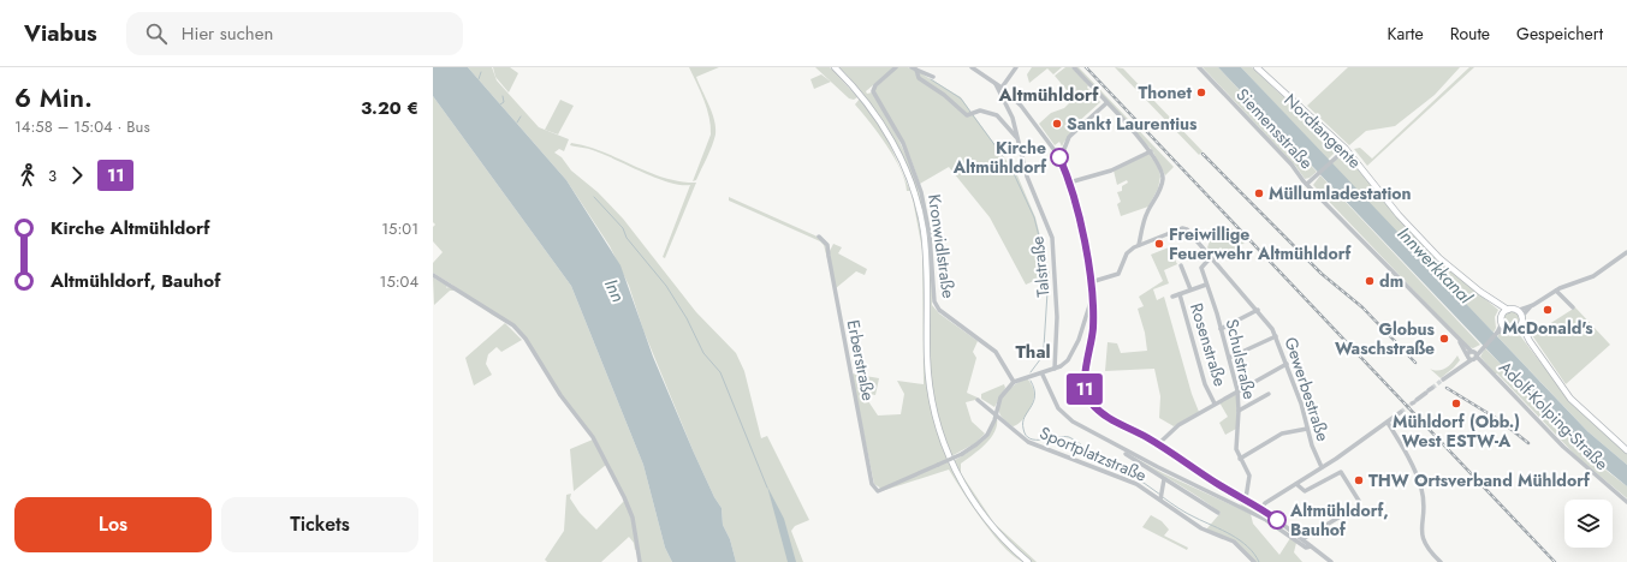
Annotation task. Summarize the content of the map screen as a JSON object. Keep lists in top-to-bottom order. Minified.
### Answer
{"streets":{"main road":["Nordtangente"],"street":["Siemensstraße","Kronwidlstraße","Talstraße","Rosenstraße","Schulstraße","Erberstraße","Gewerbestraße","Adolf-Kolping-Straße","Sportplatzstraße"]},"crossings":[["Siemensstraße","Adolf-Kolping-Straße"],["Schulstraße","Gewerbestraße"],["Erberstraße","Sportplatzstraße"]],"districts":["Altmühldorf","Thal"],"water":["Innwerkkanal","Inn"],"places":["Thonet","Sankt Laurentius","Kirche Altmühldorf","Müllumladestation","Freiwillige Feuerwehr Altmühldorf","dm","McDonald's","Globus Waschstraße","Mühldorf (Obb.) West ESTW-A","THW Ortsverband Mühldorf","Altmühldorf, Bauhof"],"lines":["bus line 11"],"page":{"header":"Viabus","search":"Hier suchen","nav":["Karte","Route","Gespeichert"],"heading":["6 Min.","14:58 – 15:04 · Bus","3.20 €"],"on_map":"11","legs":["3","11"],"list":[{"name":"Kirche Altmühldorf","value":"15:01"},{"name":"Altmühldorf, Bauhof","value":"15:04"}],"buttons":["Los","Tickets"]}}
